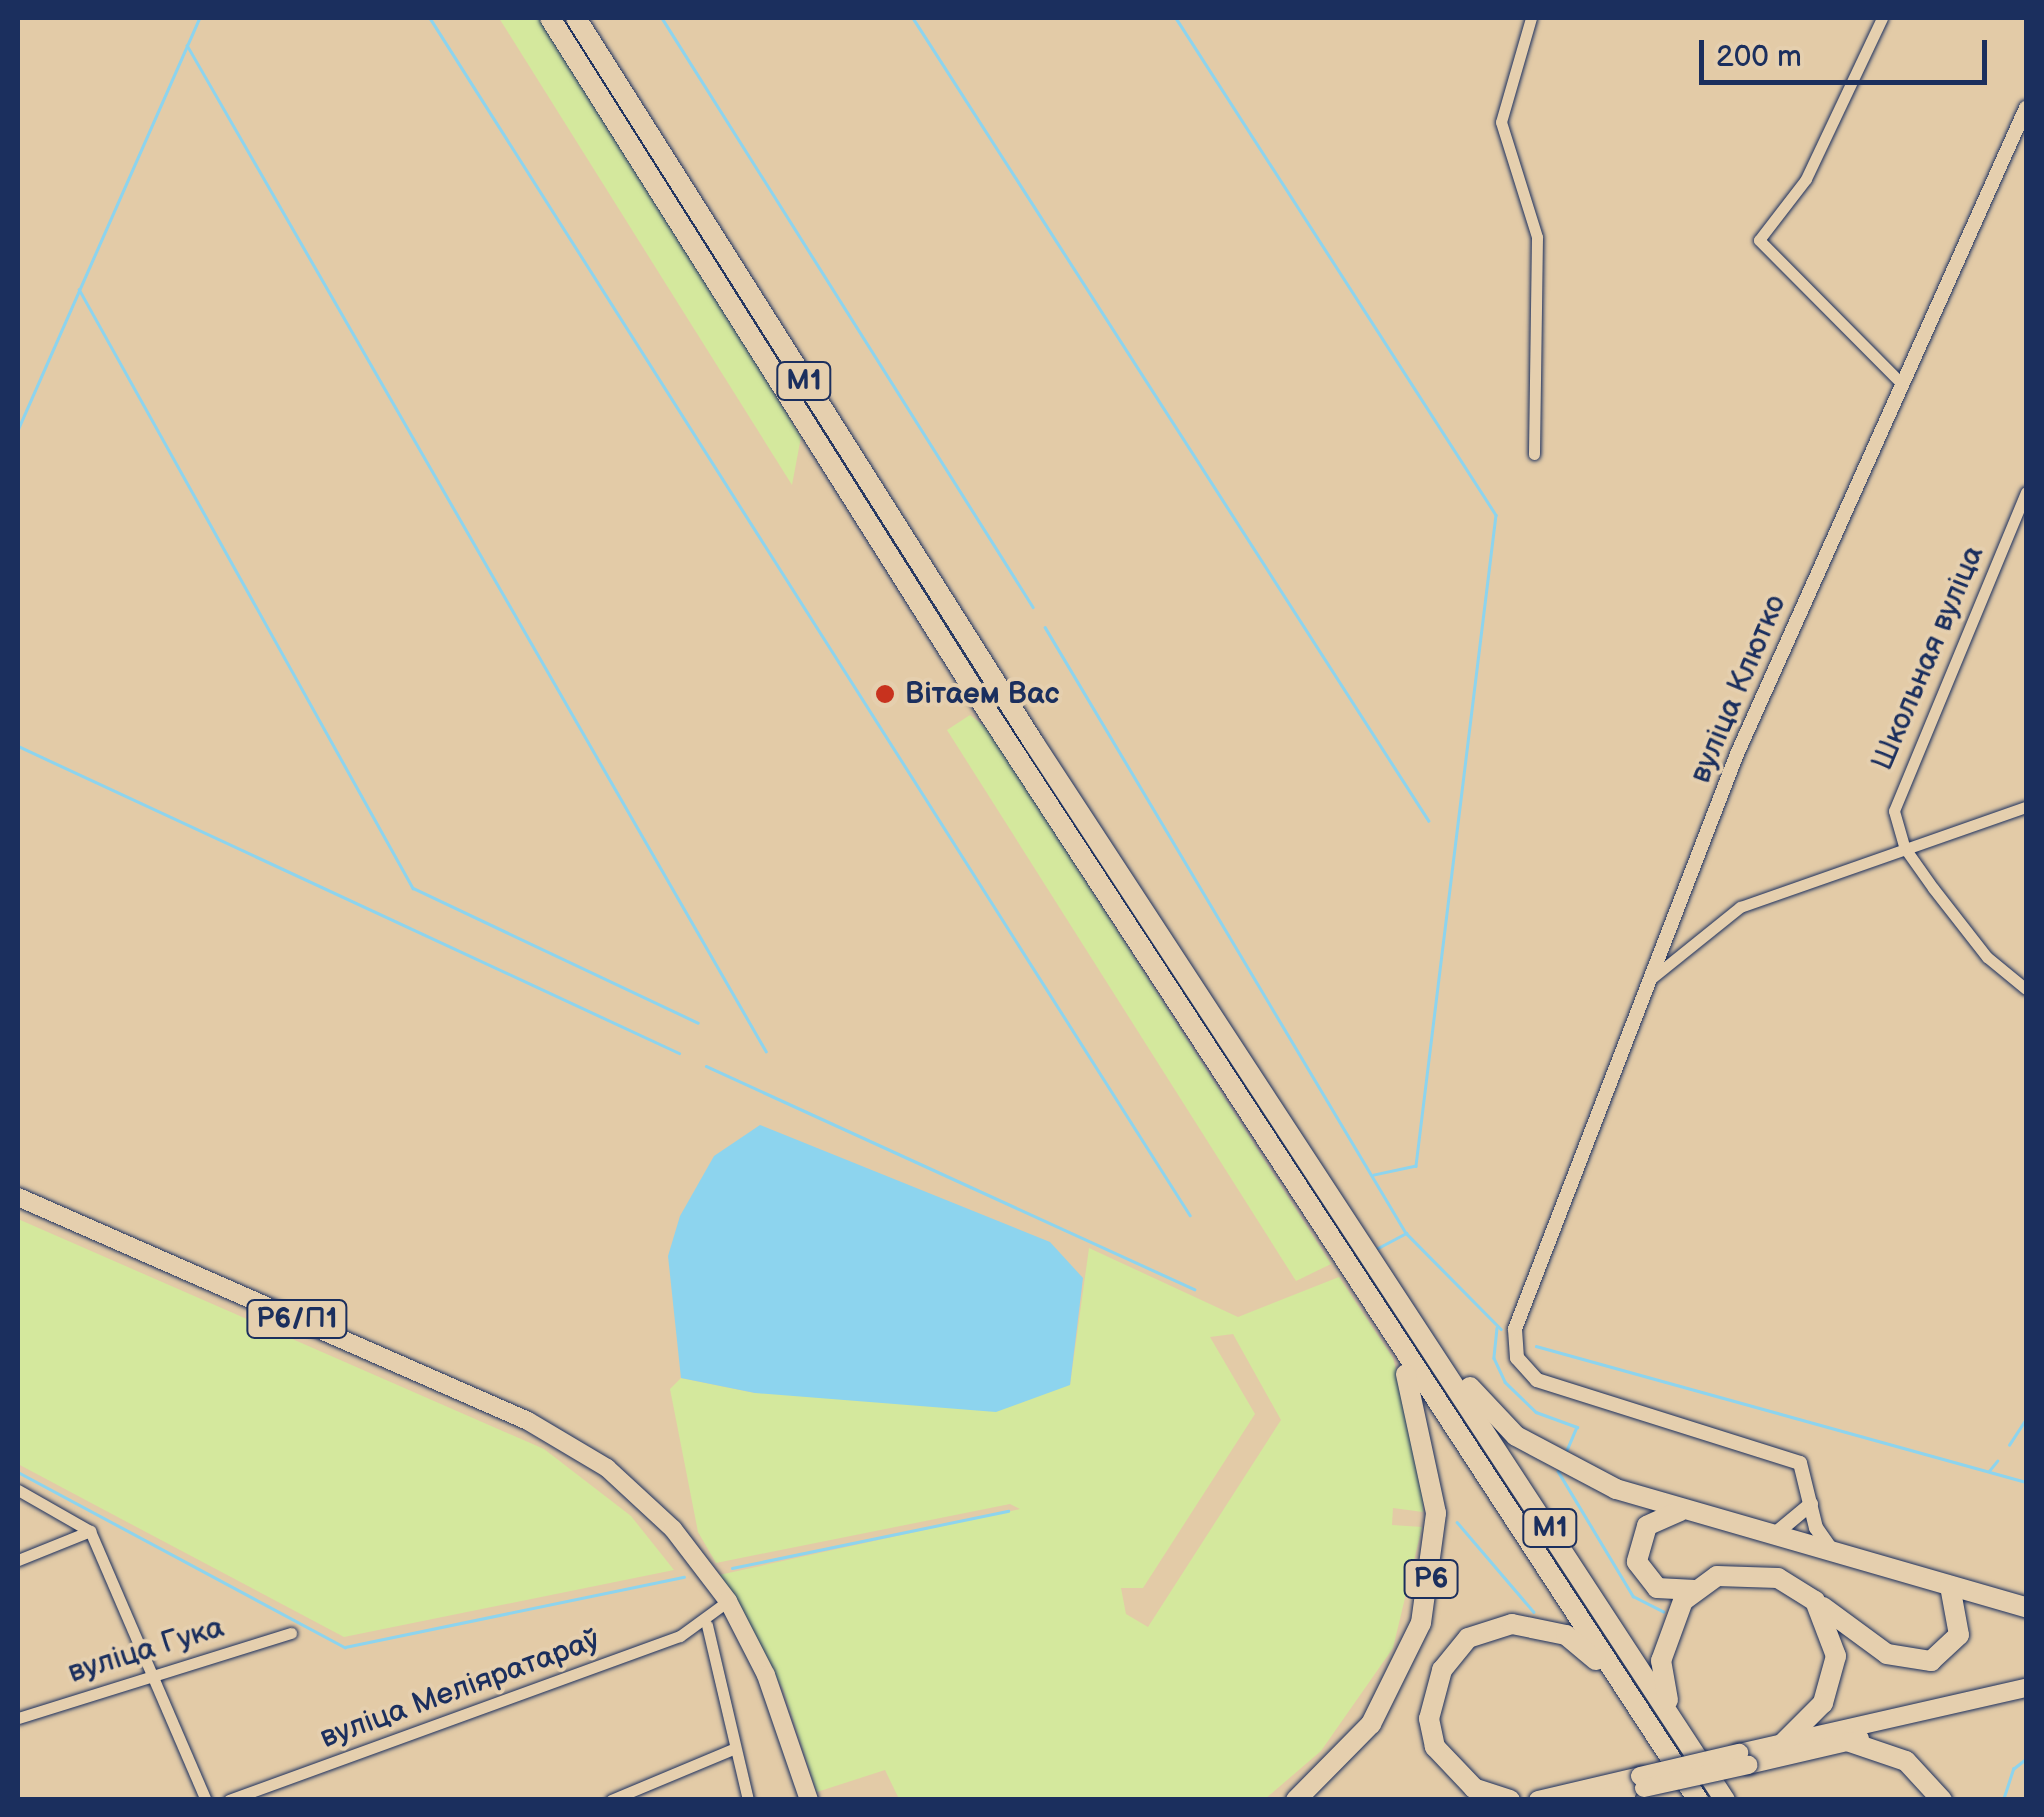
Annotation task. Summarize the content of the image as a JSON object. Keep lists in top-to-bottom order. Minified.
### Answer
{"streets":{"highway":["М1","Р6"],"main road":["Р6/П1"],"street":["Школьная вуліца","вуліца Клютко","вуліца Гука","вуліца Меліяратараў"]},"crossings":[["М1","Р6"]],"places":["Вітаем Вас"],"scale_bar":"200 m"}
